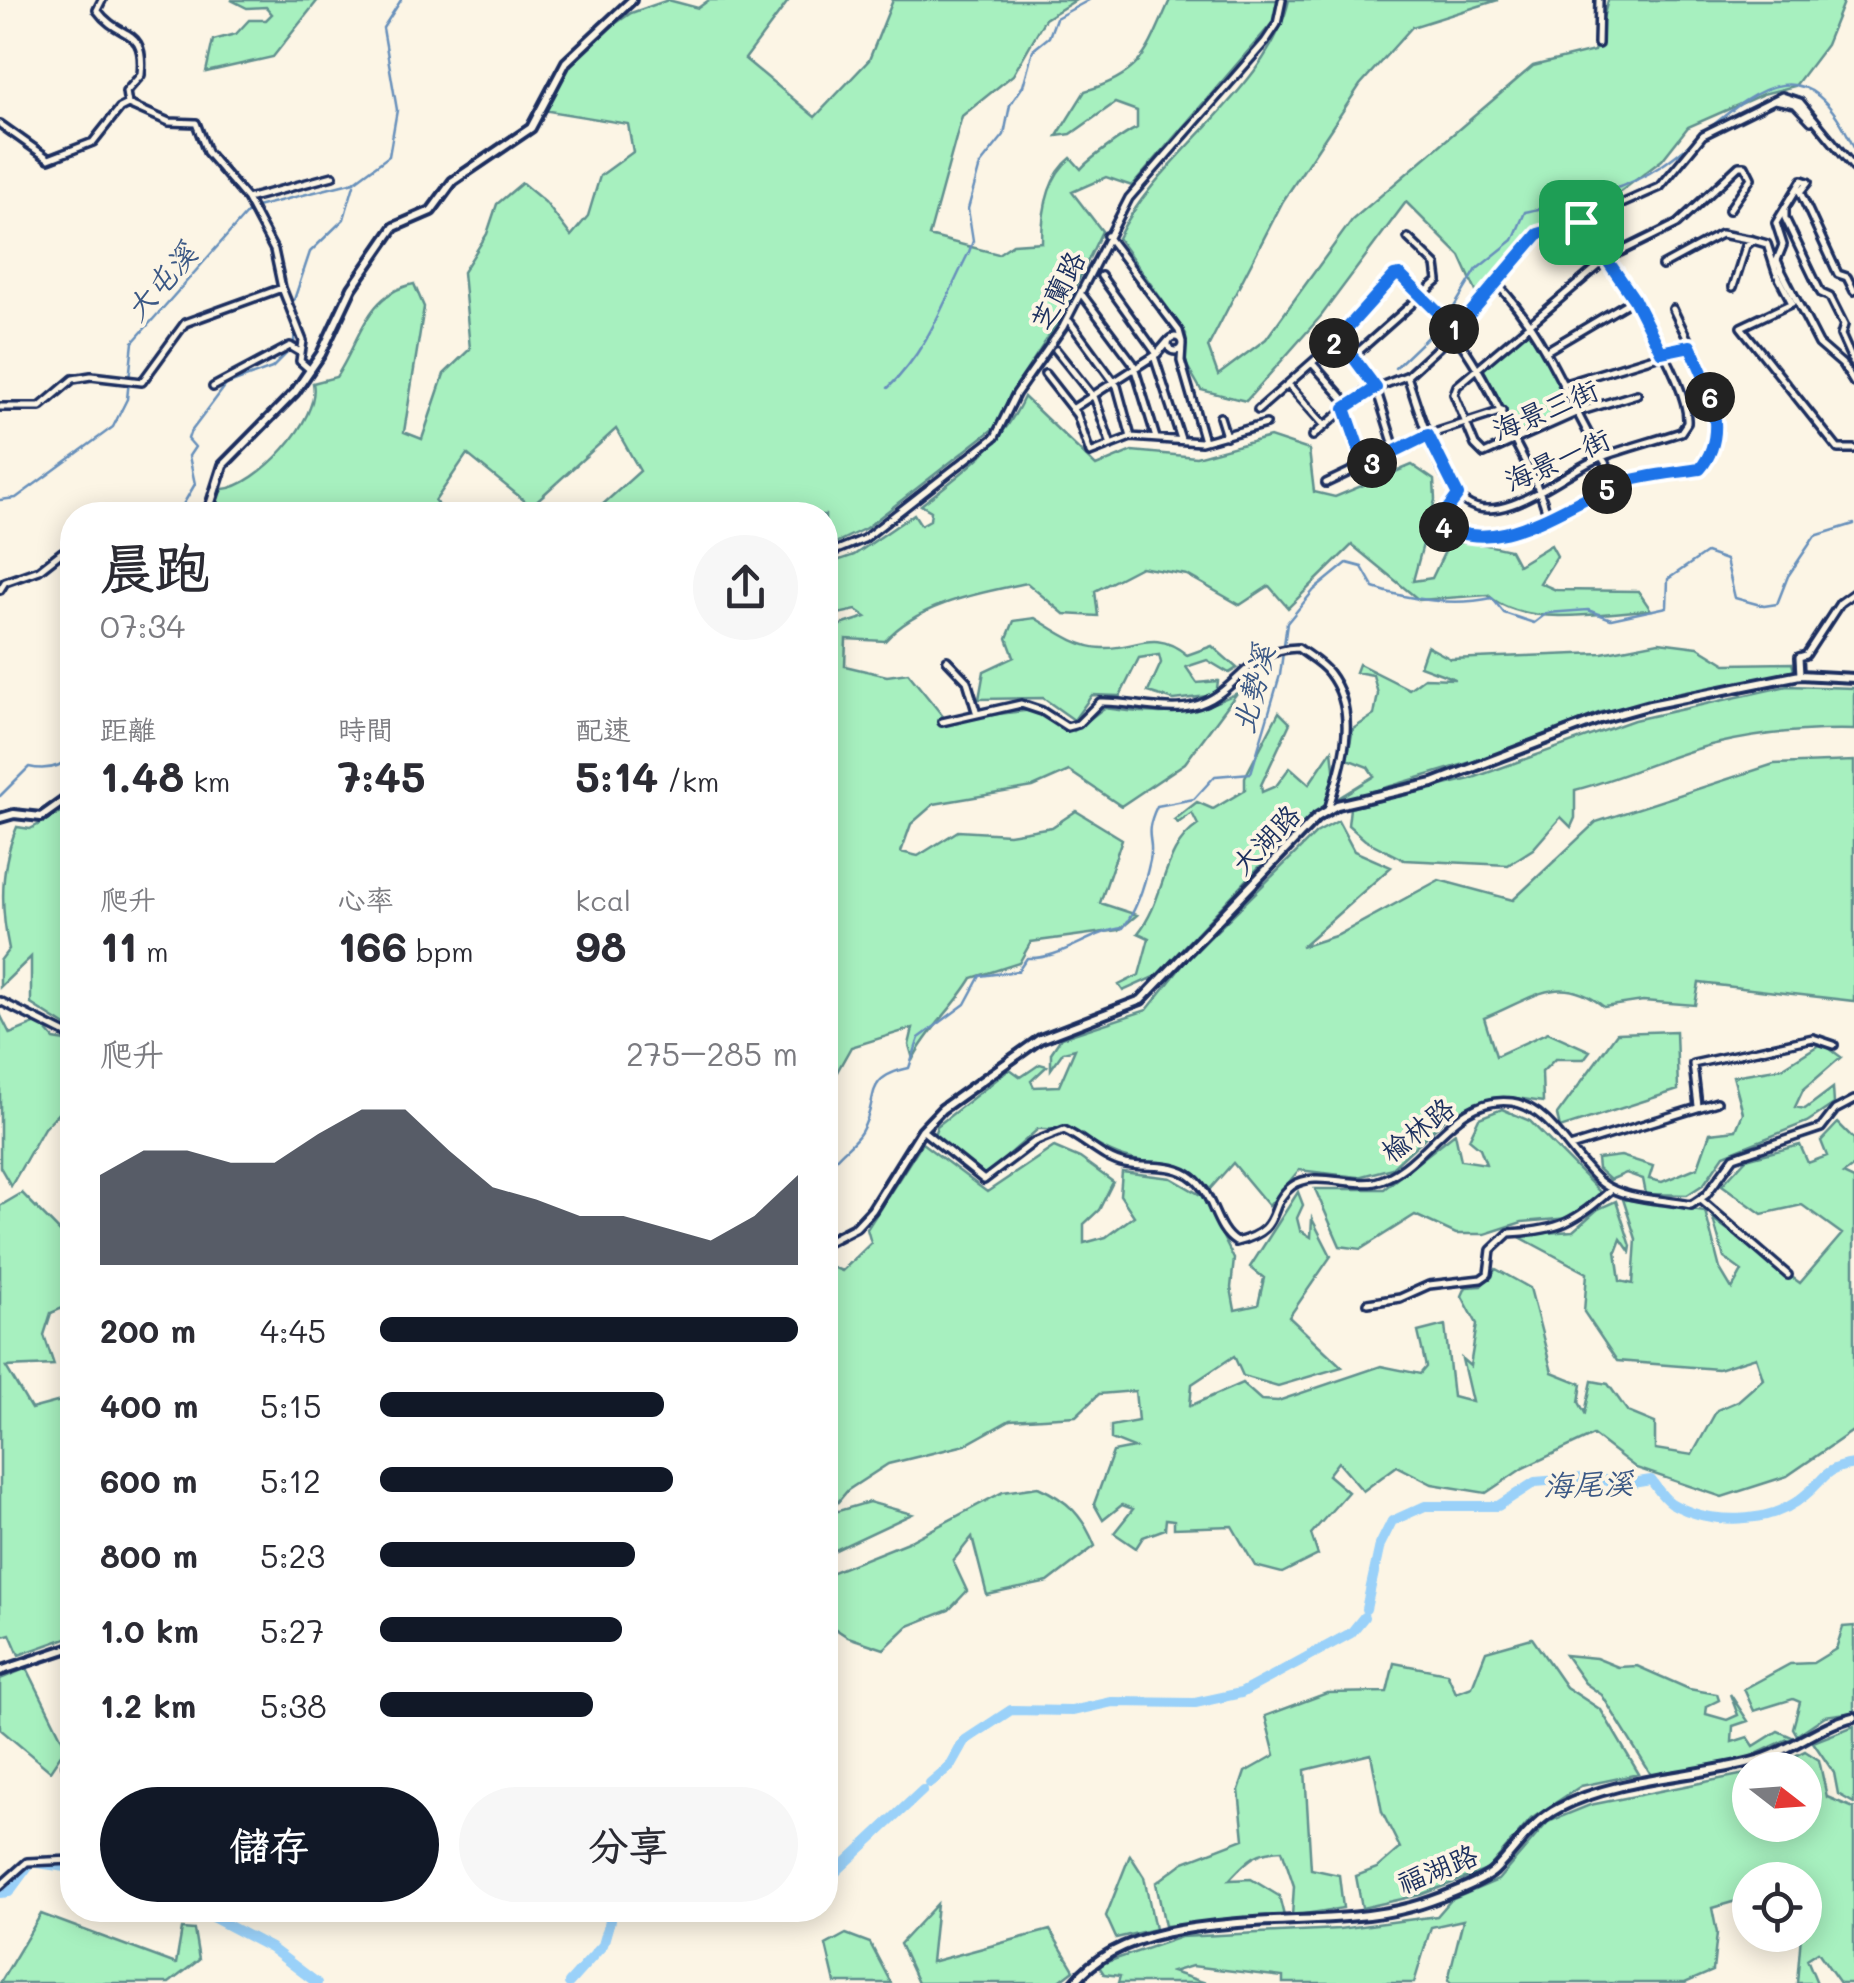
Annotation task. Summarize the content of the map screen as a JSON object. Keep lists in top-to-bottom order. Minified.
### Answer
{"streets":{"street":["芝蘭路","海景三街","海景一街","大湖路","榆林路","福湖路"]},"crossings":[["海景三街","海景一街"],["大湖路","榆林路"]],"water":["大屯溪","北勢溪","海尾溪"],"north":"right","page":{"pins":["1","2","6","3","5","4"],"heading":["晨跑","07:34"],"stats":[["距離","1.48 km"],["時間","7:45"],["配速","5:14 /km"],["爬升","11 m"],["心率","166 bpm"],["kcal","98"]],"chart":["爬升","275–285 m"],"list":[{"name":"200 m","note":"4:45"},{"name":"400 m","note":"5:15"},{"name":"600 m","note":"5:12"},{"name":"800 m","note":"5:23"},{"name":"1.0 km","note":"5:27"},{"name":"1.2 km","note":"5:38"}],"buttons":["儲存","分享"]}}
